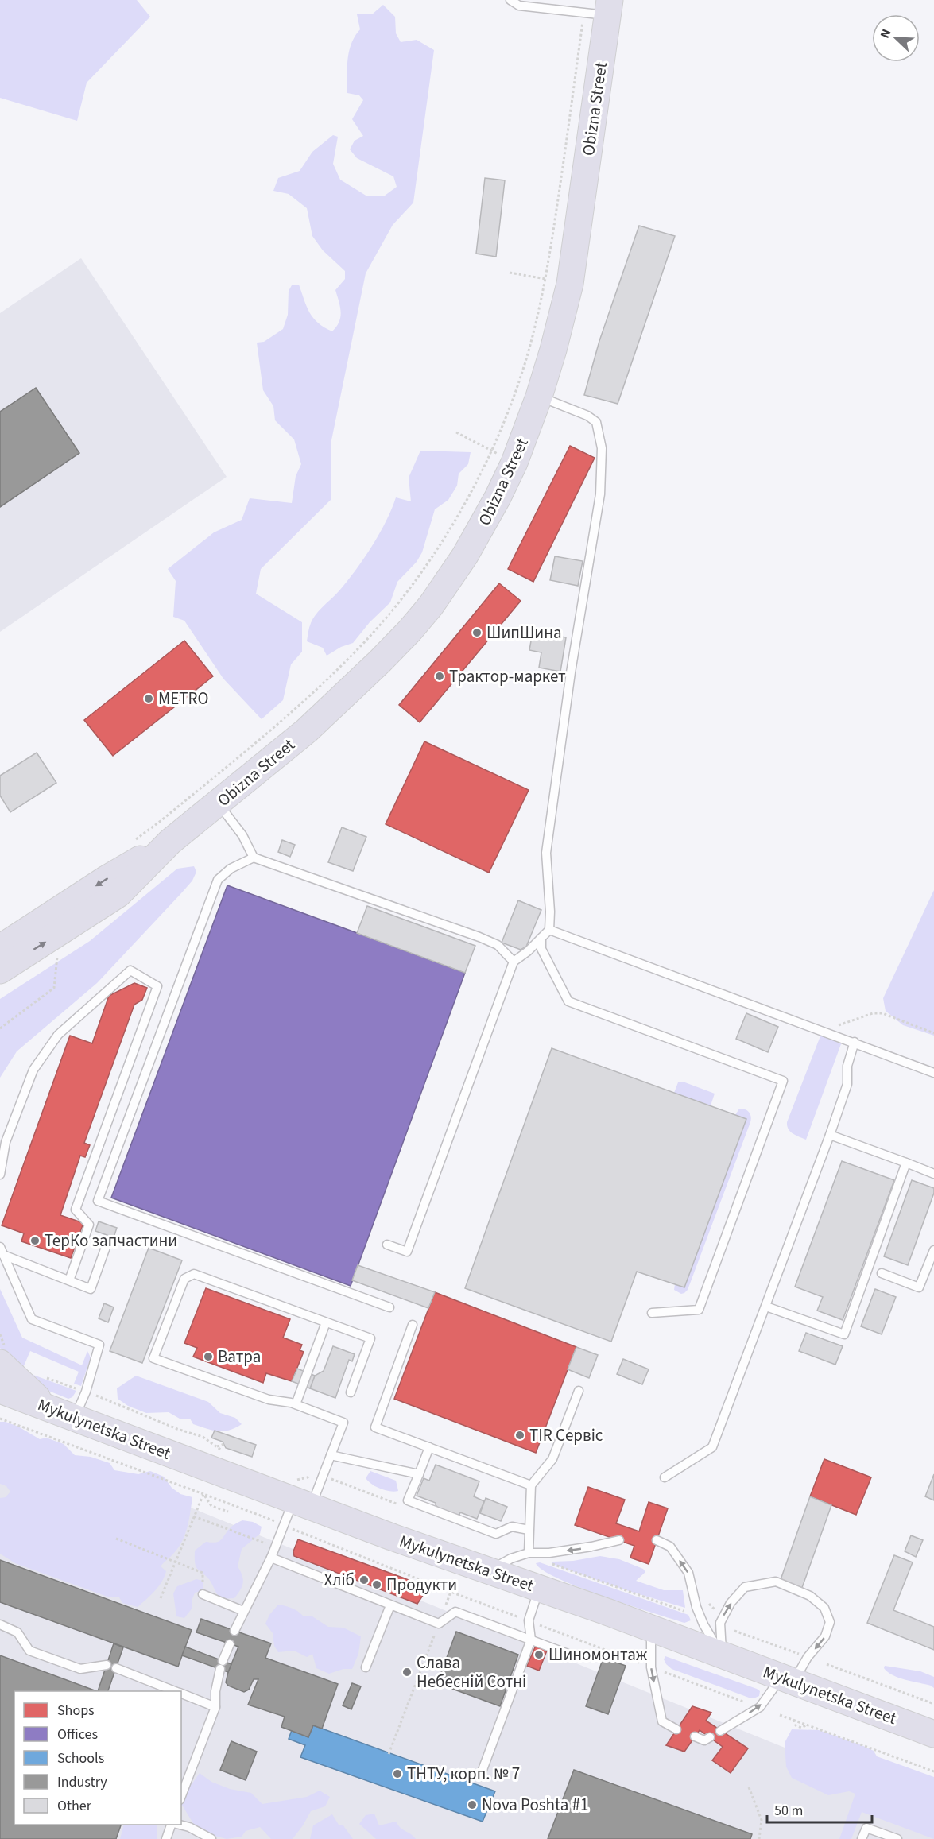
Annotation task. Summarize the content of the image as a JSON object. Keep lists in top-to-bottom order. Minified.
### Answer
{"streets":{"highway":["Obizna Street","Mykulynetska Street"]},"places":["ШипШина","Трактор-маркет","METRO","ТерКо запчастини","Ватра","TIR Сервіс","Хліб","Продукти","Шиномонтаж","Слава Небесній Сотні","ТНТУ, корп. № 7","Nova Poshta #1"],"legend":["Shops","Offices","Schools","Industry","Other"],"scale_bar":"50 m","north":"top left"}
